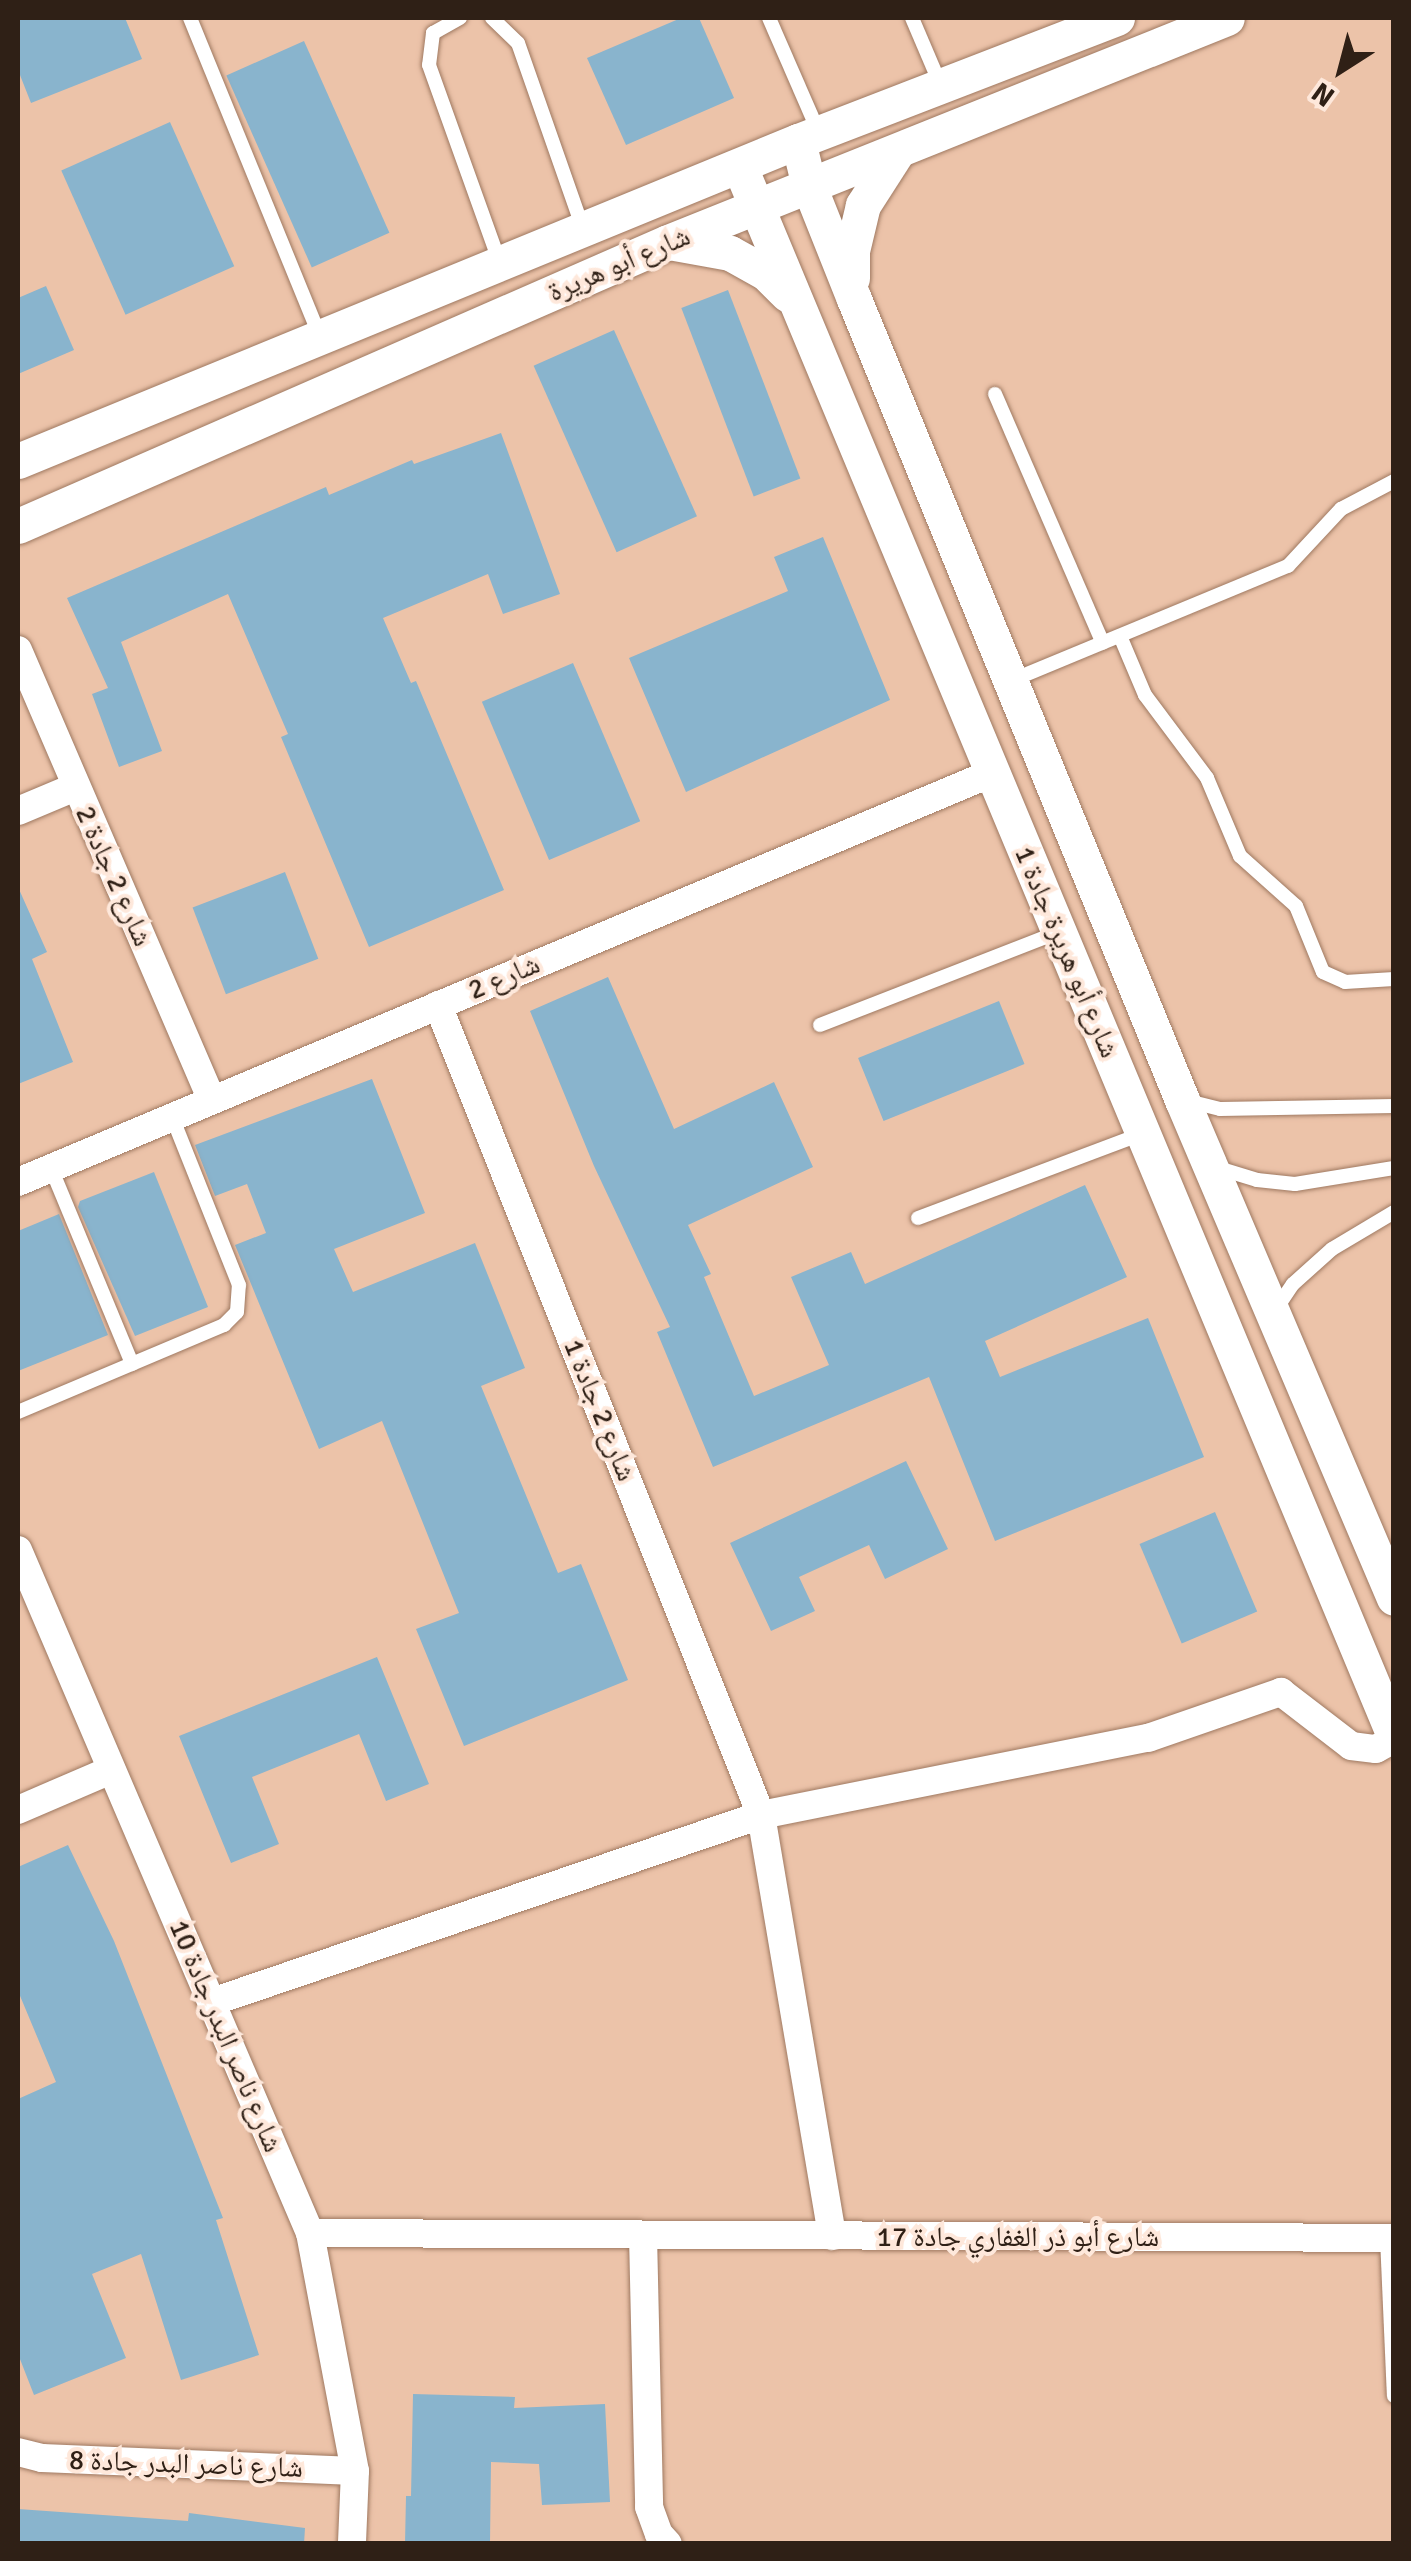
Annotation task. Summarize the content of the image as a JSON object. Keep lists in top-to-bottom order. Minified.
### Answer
{"streets":{"street":["شارع أبو هريرة","شارع 2 جادة 2","شارع أبو هريرة جادة 1","شارع 2","شارع 2 جادة 1","شارع ناصر البدر جادة 10","شارع أبو ذر الغفاري جادة 17","شارع ناصر البدر جادة 8"]},"crossings":[["شارع أبو هريرة","شارع أبو هريرة جادة 1"],["شارع 2 جادة 2","شارع 2"],["شارع أبو هريرة جادة 1","شارع 2"],["شارع 2","شارع 2 جادة 1"],["شارع 2 جادة 1","شارع أبو ذر الغفاري جادة 17"],["شارع ناصر البدر جادة 10","شارع أبو ذر الغفاري جادة 17"],["شارع ناصر البدر جادة 10","شارع ناصر البدر جادة 8"]],"north":"bottom left"}
